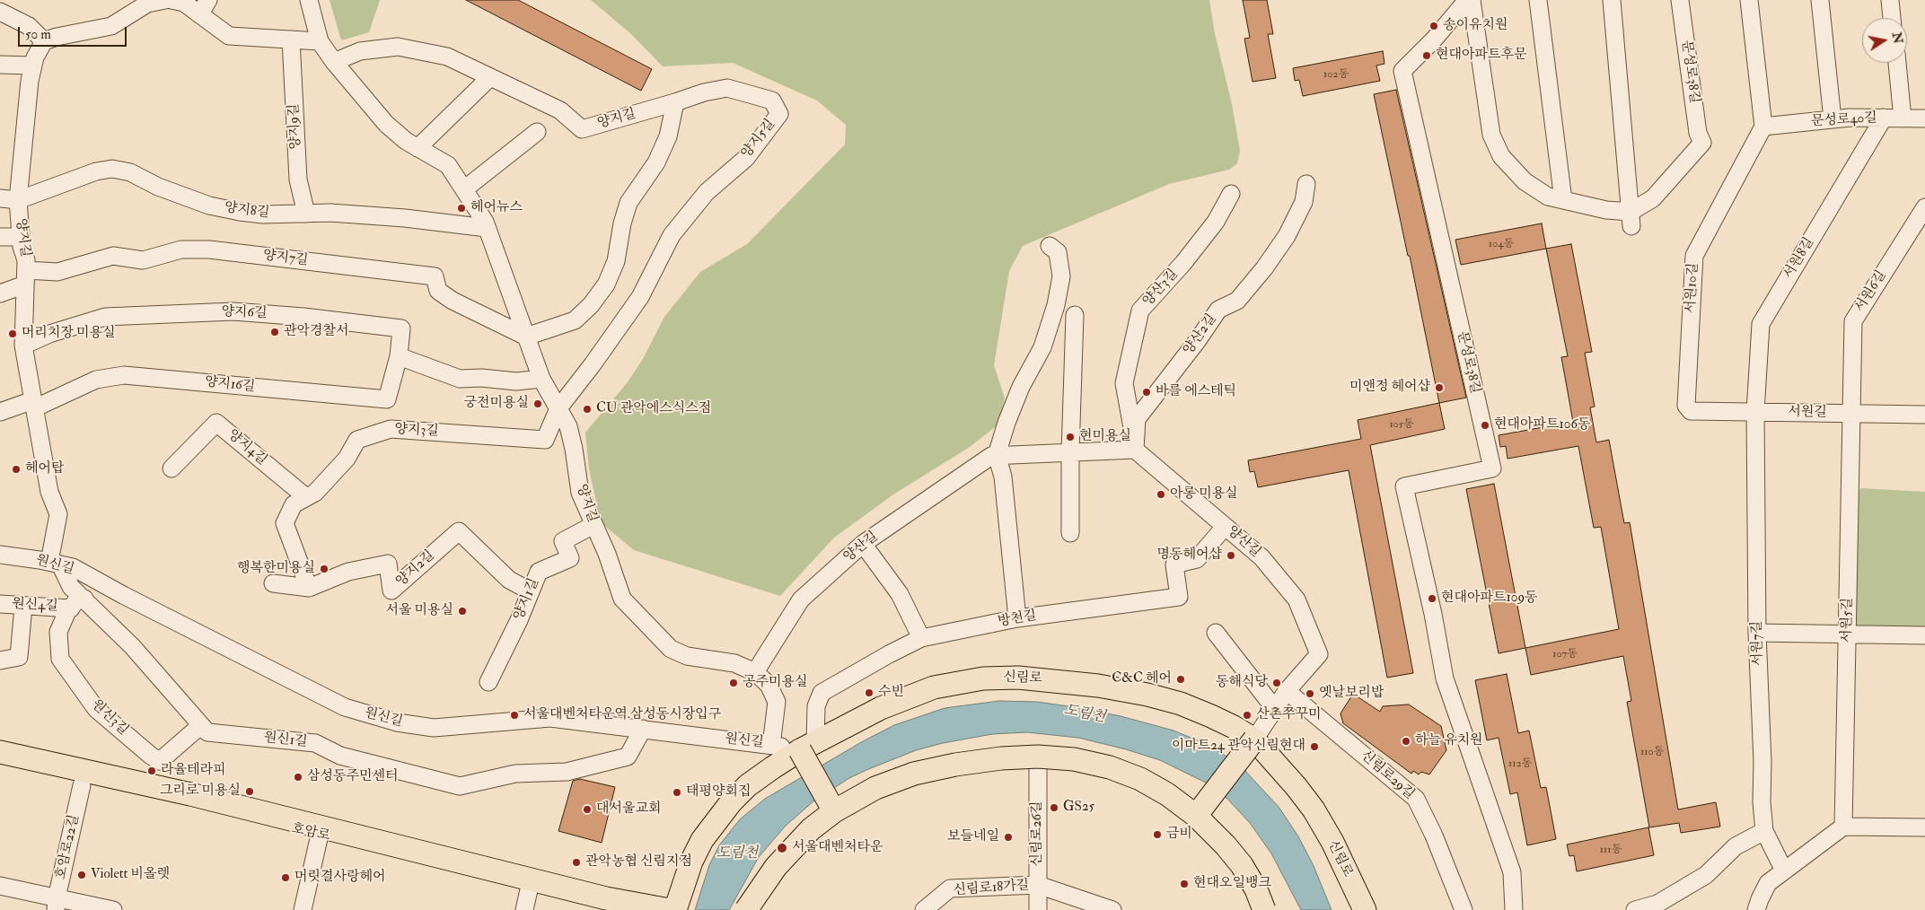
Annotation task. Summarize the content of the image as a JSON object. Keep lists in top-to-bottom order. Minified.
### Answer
{"streets":{"main road":["신림로","호암로"],"street":["문성로38길","양지길","문성로40길","양지9길","양지5길","양지8길","양지7길","서원8길","양산3길","서원10길","서원6길","양지6길","양산2길","양지16길","서원길","양지3길","양지4길","양산길","원신길","양지2길","양지1길","원신4길","방천길","서원5길","서원7길","원신3길","원신1길","신림로29길","신림로26길","호암로22길","신림로18가길"]},"crossings":[["양지길","양지5길"],["양지길","양지8길"],["양지길","양지7길"],["양지길","양지6길"],["양지길","양지16길"],["양지길","양지3길"],["양지길","양산길"],["양지길","원신길"],["양지길","양지1길"],["양지길","원신1길"],["문성로40길","서원8길"],["문성로40길","서원10길"],["양지9길","양지8길"],["양지5길","양지3길"],["서원8길","서원길"],["서원8길","서원7길"],["양산3길","양산2길"],["양산3길","양산길"],["서원10길","서원길"],["서원6길","서원길"],["서원6길","서원5길"],["양지6길","양지16길"],["양산2길","양산길"],["서원길","서원5길"],["서원길","서원7길"],["양지3길","양지4길"],["양지3길","양지2길"],["양산길","방천길"],["양산길","신림로"],["양산길","신림로29길"],["원신길","방천길"],["원신길","신림로"],["원신길","원신1길"],["양지2길","양지1길"],["원신4길","원신3길"],["방천길","신림로"],["원신3길","원신1길"],["호암로","호암로22길"],["신림로26길","신림로18가길"]],"water":["도림천"],"places":["송이유치원","현대아파트후문","헤어뉴스","관악경찰서","머리치장 미용실","미앤정 헤어샵","바를 에스테틱","궁전미용실","CU 관악에스식스점","현대아파트106동","현미용실","헤어탑","아롱 미용실","명동헤어샵","행복한미용실","현대아파트109동","서울 미용실","C&C 헤어","공주미용실","동해식당","수빈","옛날보리밥","서울대벤처타운역.삼성동시장입구","산촌쭈꾸미","하늘 유치원","이마트24 관악신림현대","라율테라피","삼성동주민센터","그리로 미용실","태평양회집","GS25","대서울교회","금비","보들네일","서울대벤처타운","관악농협 신림지점","Violett 비올렛","머릿결사랑헤어","현대오일뱅크"],"house_numbers":["102동","104동","105동","107동","110동","112동","111동"],"scale_bar":"50 m","north":"right"}
